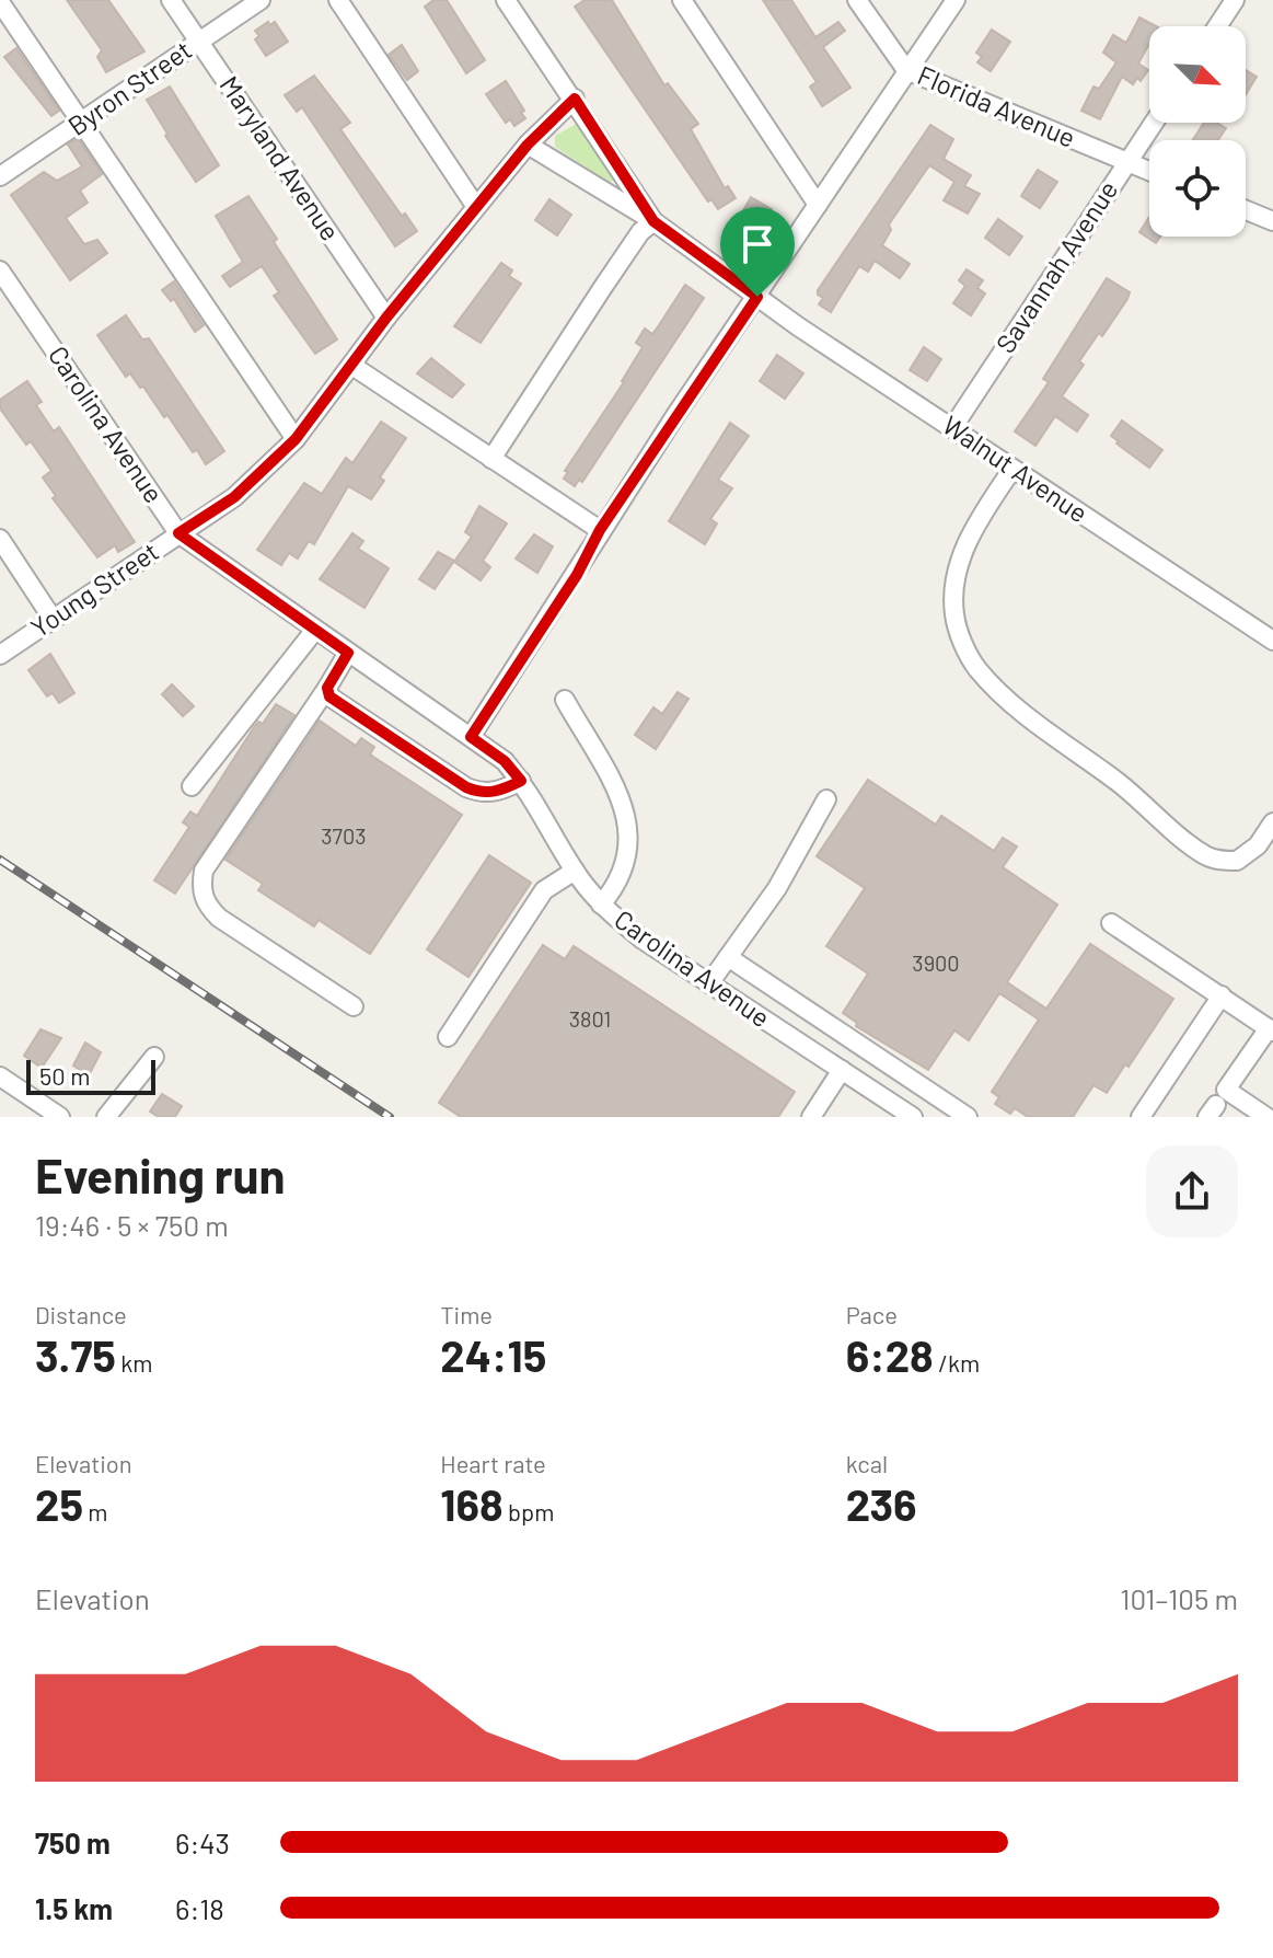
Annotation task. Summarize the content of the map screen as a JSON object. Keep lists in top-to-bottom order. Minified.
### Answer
{"streets":{"street":["Byron Street","Florida Avenue","Maryland Avenue","Savannah Avenue","Carolina Avenue","Walnut Avenue","Young Street"]},"crossings":[["Byron Street","Maryland Avenue"],["Florida Avenue","Savannah Avenue"],["Maryland Avenue","Young Street"],["Savannah Avenue","Walnut Avenue"],["Carolina Avenue","Young Street"]],"house_numbers":["3703","3900","3801"],"scale_bar":"50 m","north":"bottom right","page":{"scale":"50 m","heading":["Evening run","19:46 · 5 × 750 m"],"stats":[["Distance","3.75 km"],["Time","24:15"],["Pace","6:28 /km"],["Elevation","25 m"],["Heart rate","168 bpm"],["kcal","236"]],"chart":["Elevation","101–105 m"],"list":[{"name":"750 m","note":"6:43"},{"name":"1.5 km","note":"6:18"}]}}
